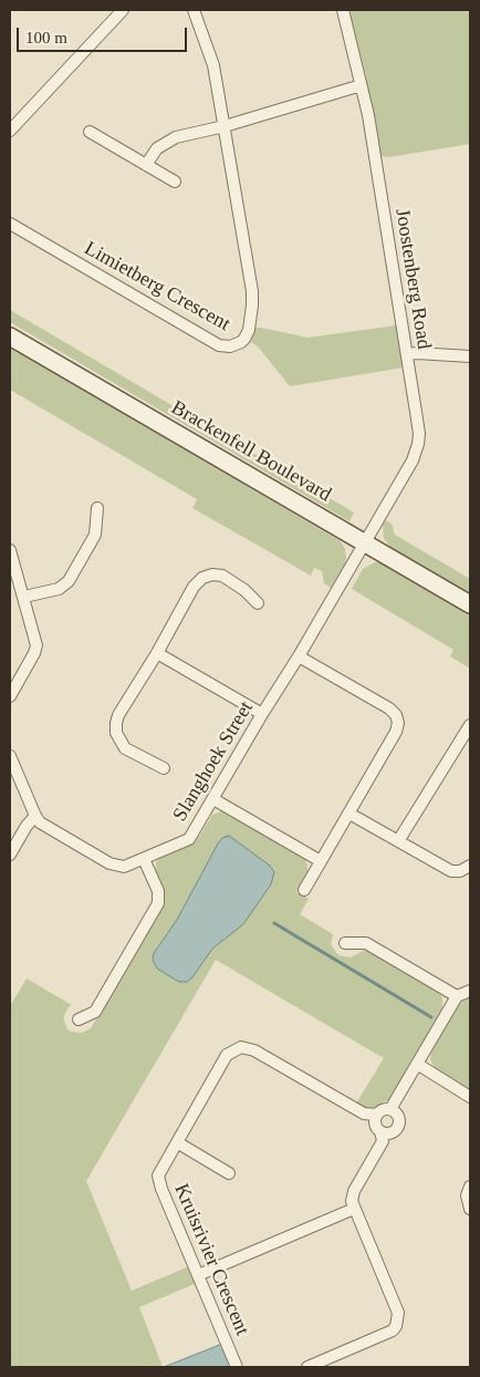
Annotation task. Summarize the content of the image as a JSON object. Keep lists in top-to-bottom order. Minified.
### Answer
{"streets":{"street":["Joostenberg Road","Limietberg Crescent","Brackenfell Boulevard","Slanghoek Street","Kruisrivier Crescent"]},"crossings":[["Joostenberg Road","Brackenfell Boulevard"],["Joostenberg Road","Slanghoek Street"]],"scale_bar":"100 m"}
